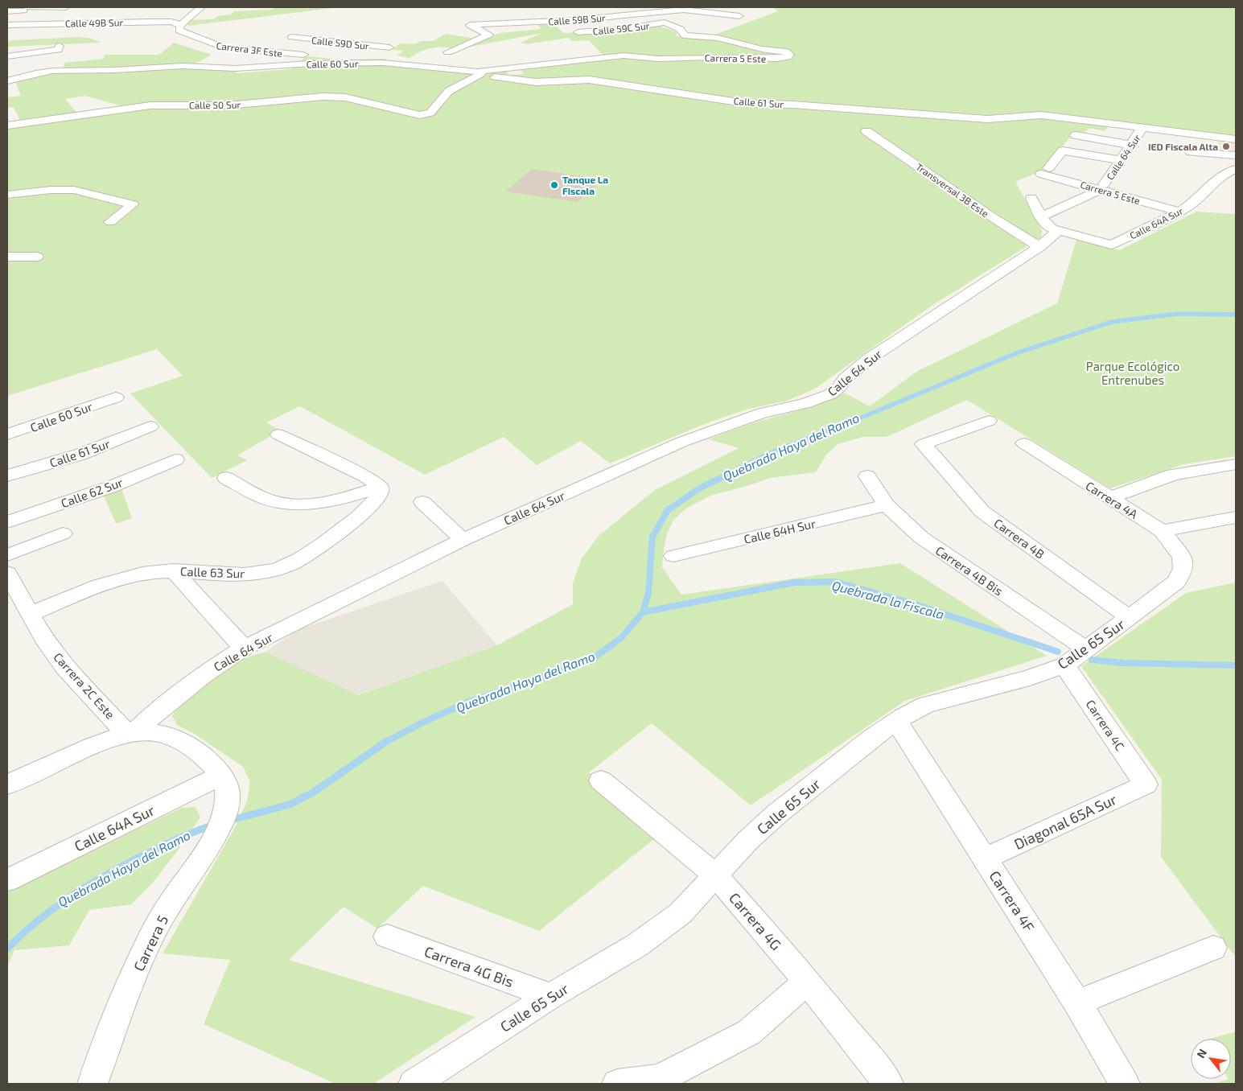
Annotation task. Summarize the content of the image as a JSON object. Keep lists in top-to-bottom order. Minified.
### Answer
{"streets":{"street":["Calle 59B Sur","Calle 49B Sur","Calle 59C Sur","Calle 59D Sur","Carrera 3F Este","Carrera 5 Este","Calle 60 Sur","Calle 61 Sur","Calle 50 Sur","Calle 64 Sur","Transversal 3B Este","Calle 64A Sur","Calle 62 Sur","Carrera 4A","Calle 64H Sur","Carrera 4B","Carrera 4B Bis","Calle 63 Sur","Calle 65 Sur","Carrera 2C Este","Carrera 4C","Diagonal 65A Sur","Carrera 4F","Carrera 4G","Carrera 5","Carrera 4G Bis"]},"crossings":[["Calle 49B Sur","Carrera 3F Este"],["Calle 59C Sur","Carrera 5 Este"],["Calle 59D Sur","Carrera 3F Este"],["Carrera 5 Este","Calle 60 Sur"],["Carrera 5 Este","Calle 64 Sur"],["Carrera 5 Este","Calle 64A Sur"],["Calle 60 Sur","Calle 61 Sur"],["Calle 60 Sur","Calle 50 Sur"],["Calle 61 Sur","Calle 50 Sur"],["Calle 61 Sur","Calle 64 Sur"],["Calle 64 Sur","Transversal 3B Este"],["Calle 64 Sur","Calle 64A Sur"],["Calle 64 Sur","Carrera 2C Este"],["Calle 64A Sur","Carrera 5"],["Carrera 4A","Calle 65 Sur"],["Calle 64H Sur","Carrera 4B Bis"],["Carrera 4B","Calle 65 Sur"],["Carrera 4B Bis","Calle 65 Sur"],["Calle 63 Sur","Carrera 2C Este"],["Calle 65 Sur","Carrera 4C"],["Calle 65 Sur","Carrera 4F"],["Calle 65 Sur","Carrera 4G"],["Calle 65 Sur","Carrera 4G Bis"],["Carrera 4C","Diagonal 65A Sur"],["Diagonal 65A Sur","Carrera 4F"]],"water":["Quebrada Haya del Ramo","Quebrada la Fiscala"],"parks":["Parque Ecológico Entrenubes"],"places":["IED Fiscala Alta","Tanque La Fiscala"],"north":"top left"}
